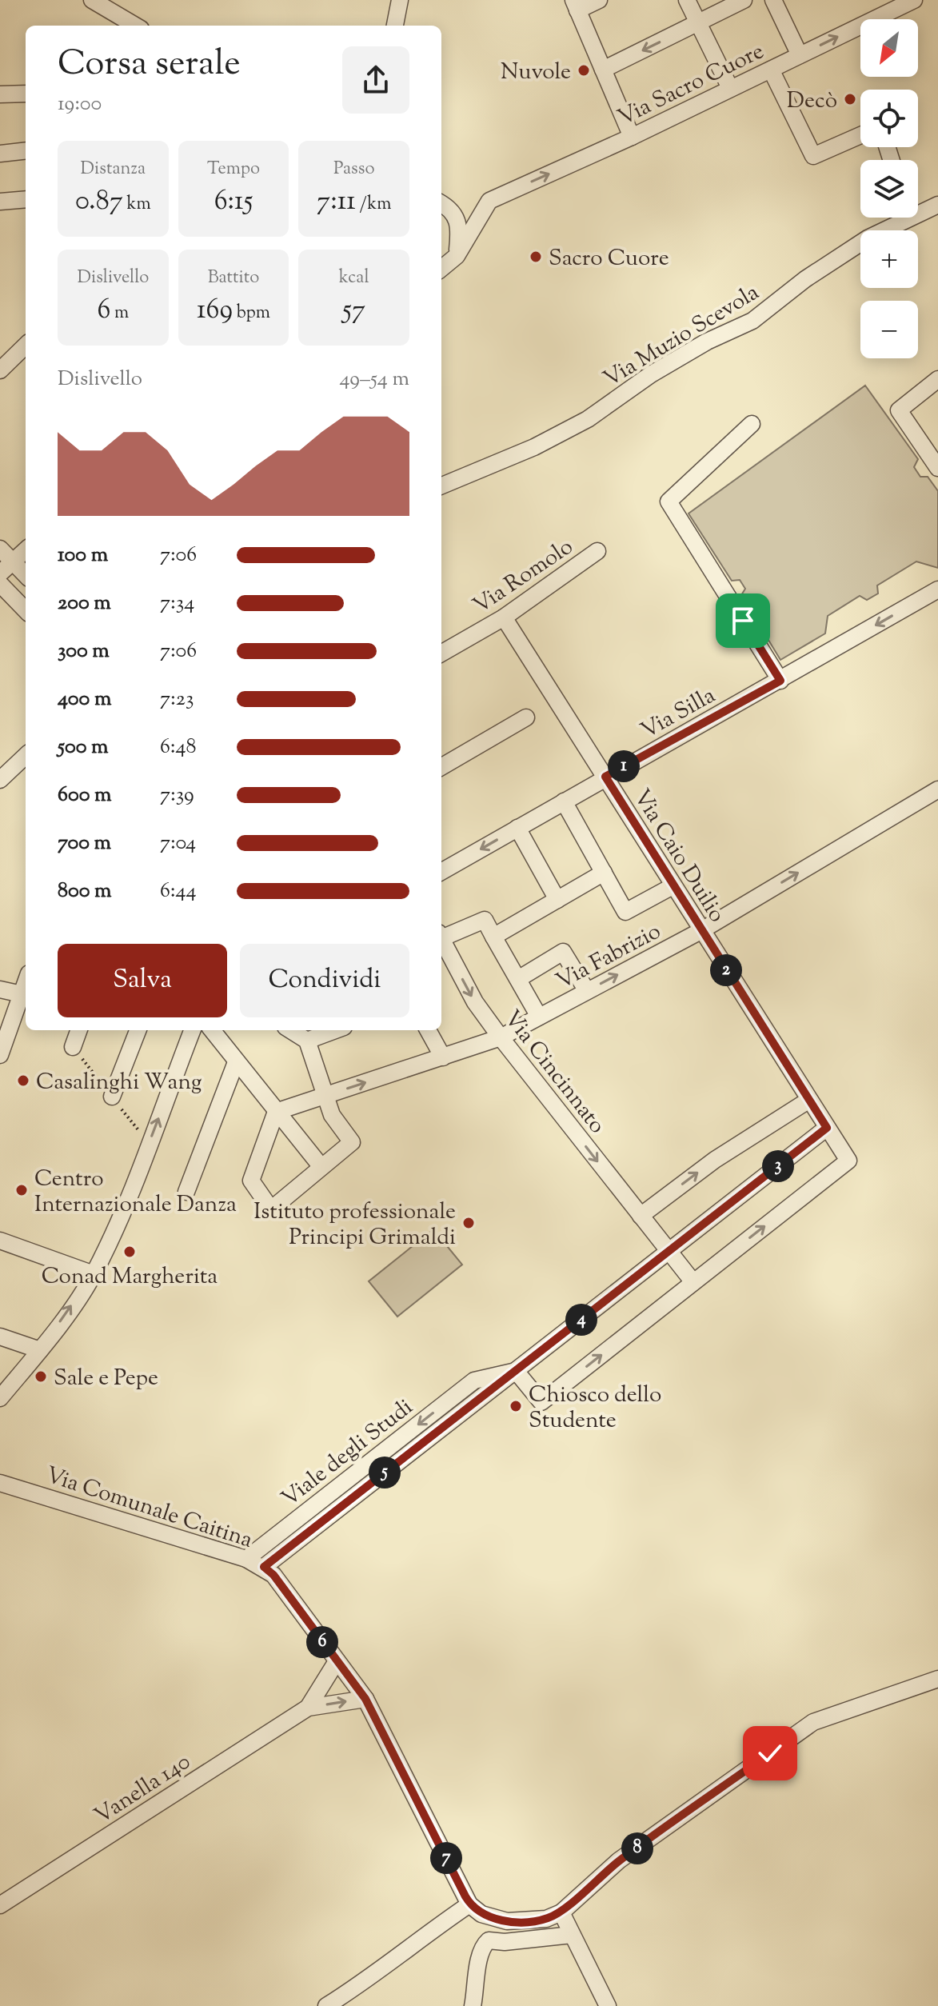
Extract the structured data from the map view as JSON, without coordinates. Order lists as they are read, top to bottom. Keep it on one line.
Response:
{"streets":{"street":["Via Sacro Cuore","Via Muzio Scevola","Via Romolo","Via Silla","Via Caio Duilio","Via Fabrizio","Via Cincinnato","Viale degli Studi","Via Comunale Caitina","Vanella 140"]},"crossings":[["Via Romolo","Via Caio Duilio"],["Via Silla","Via Caio Duilio"],["Via Caio Duilio","Via Fabrizio"],["Via Caio Duilio","Via Cincinnato"],["Via Caio Duilio","Viale degli Studi"],["Via Fabrizio","Via Cincinnato"],["Via Cincinnato","Viale degli Studi"],["Viale degli Studi","Via Comunale Caitina"]],"one_way":["Via Sacro Cuore","Via Fabrizio"],"places":["Nuvole","Decò","Sacro Cuore","Casalinghi Wang","Centro Internazionale Danza","Istituto professionale Principi Grimaldi","Conad Margherita","Sale e Pepe","Chiosco dello Studente"],"north":"bottom left","page":{"map_buttons":["+","−"],"heading":["Corsa serale","19:00"],"stats":[["Distanza","0.87 km"],["Tempo","6:15"],["Passo","7:11 /km"],["Dislivello","6 m"],["Battito","169 bpm"],["kcal","57"]],"chart":["Dislivello","49–54 m"],"list":[{"name":"100 m","note":"7:06"},{"name":"200 m","note":"7:34"},{"name":"300 m","note":"7:06"},{"name":"400 m","note":"7:23"},{"name":"500 m","note":"6:48"},{"name":"600 m","note":"7:39"},{"name":"700 m","note":"7:04"},{"name":"800 m","note":"6:44"}],"pins":["1","2","3","4","5","6","8","7"],"buttons":["Salva","Condividi"]}}
